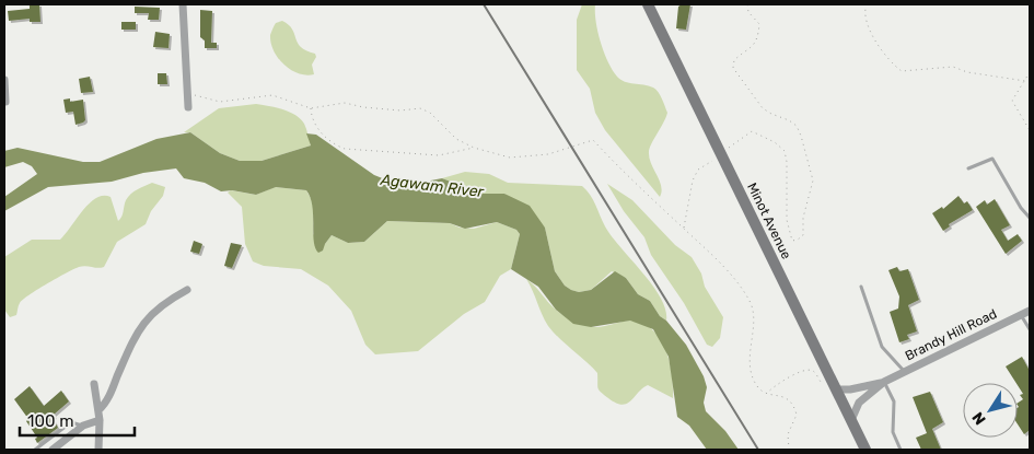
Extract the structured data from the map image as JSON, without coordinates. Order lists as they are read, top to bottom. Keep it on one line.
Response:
{"streets":{"main road":["Minot Avenue"],"street":["Brandy Hill Road"]},"crossings":[["Minot Avenue","Brandy Hill Road"]],"water":["Agawam River"],"scale_bar":"100 m","north":"bottom left"}
